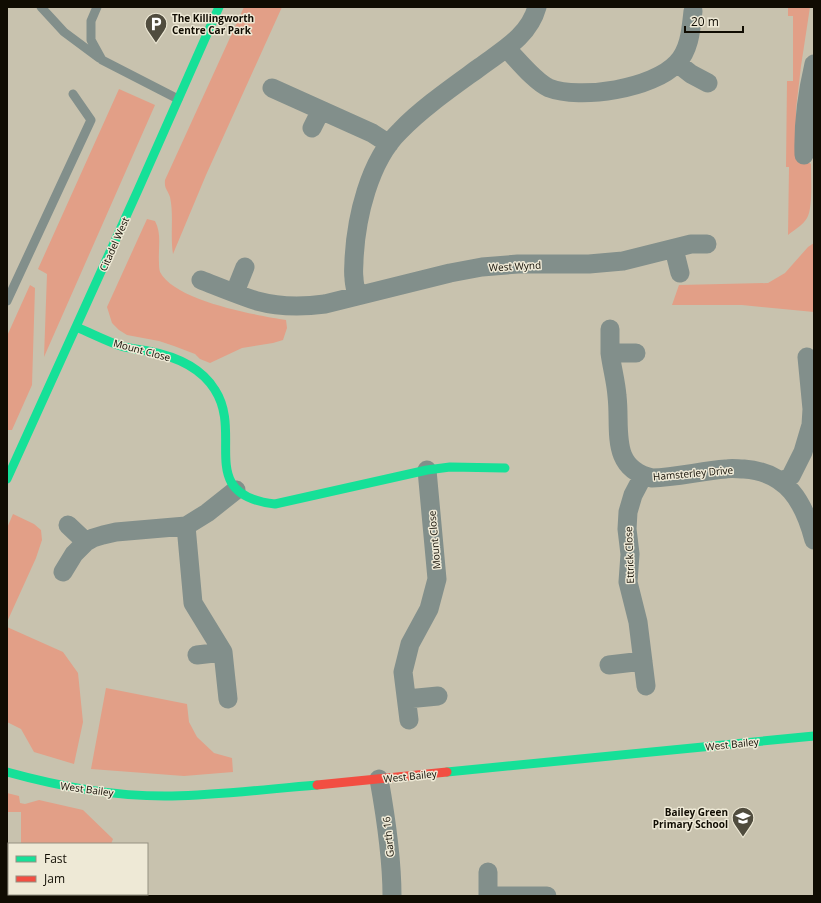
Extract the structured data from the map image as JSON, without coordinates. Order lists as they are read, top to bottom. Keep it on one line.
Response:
{"streets":{"street":["Citadel West","West Wynd","Mount Close","Hamsterley Drive","Ettrick Close","West Bailey","Garth 16"]},"crossings":[["Citadel West","Mount Close"],["Hamsterley Drive","Ettrick Close"],["West Bailey","Garth 16"]],"places":{"parking":["The Killingworth Centre Car Park"],"school or university":["Bailey Green Primary School"]},"legend":["Fast","Jam"],"scale_bar":"20 m"}
